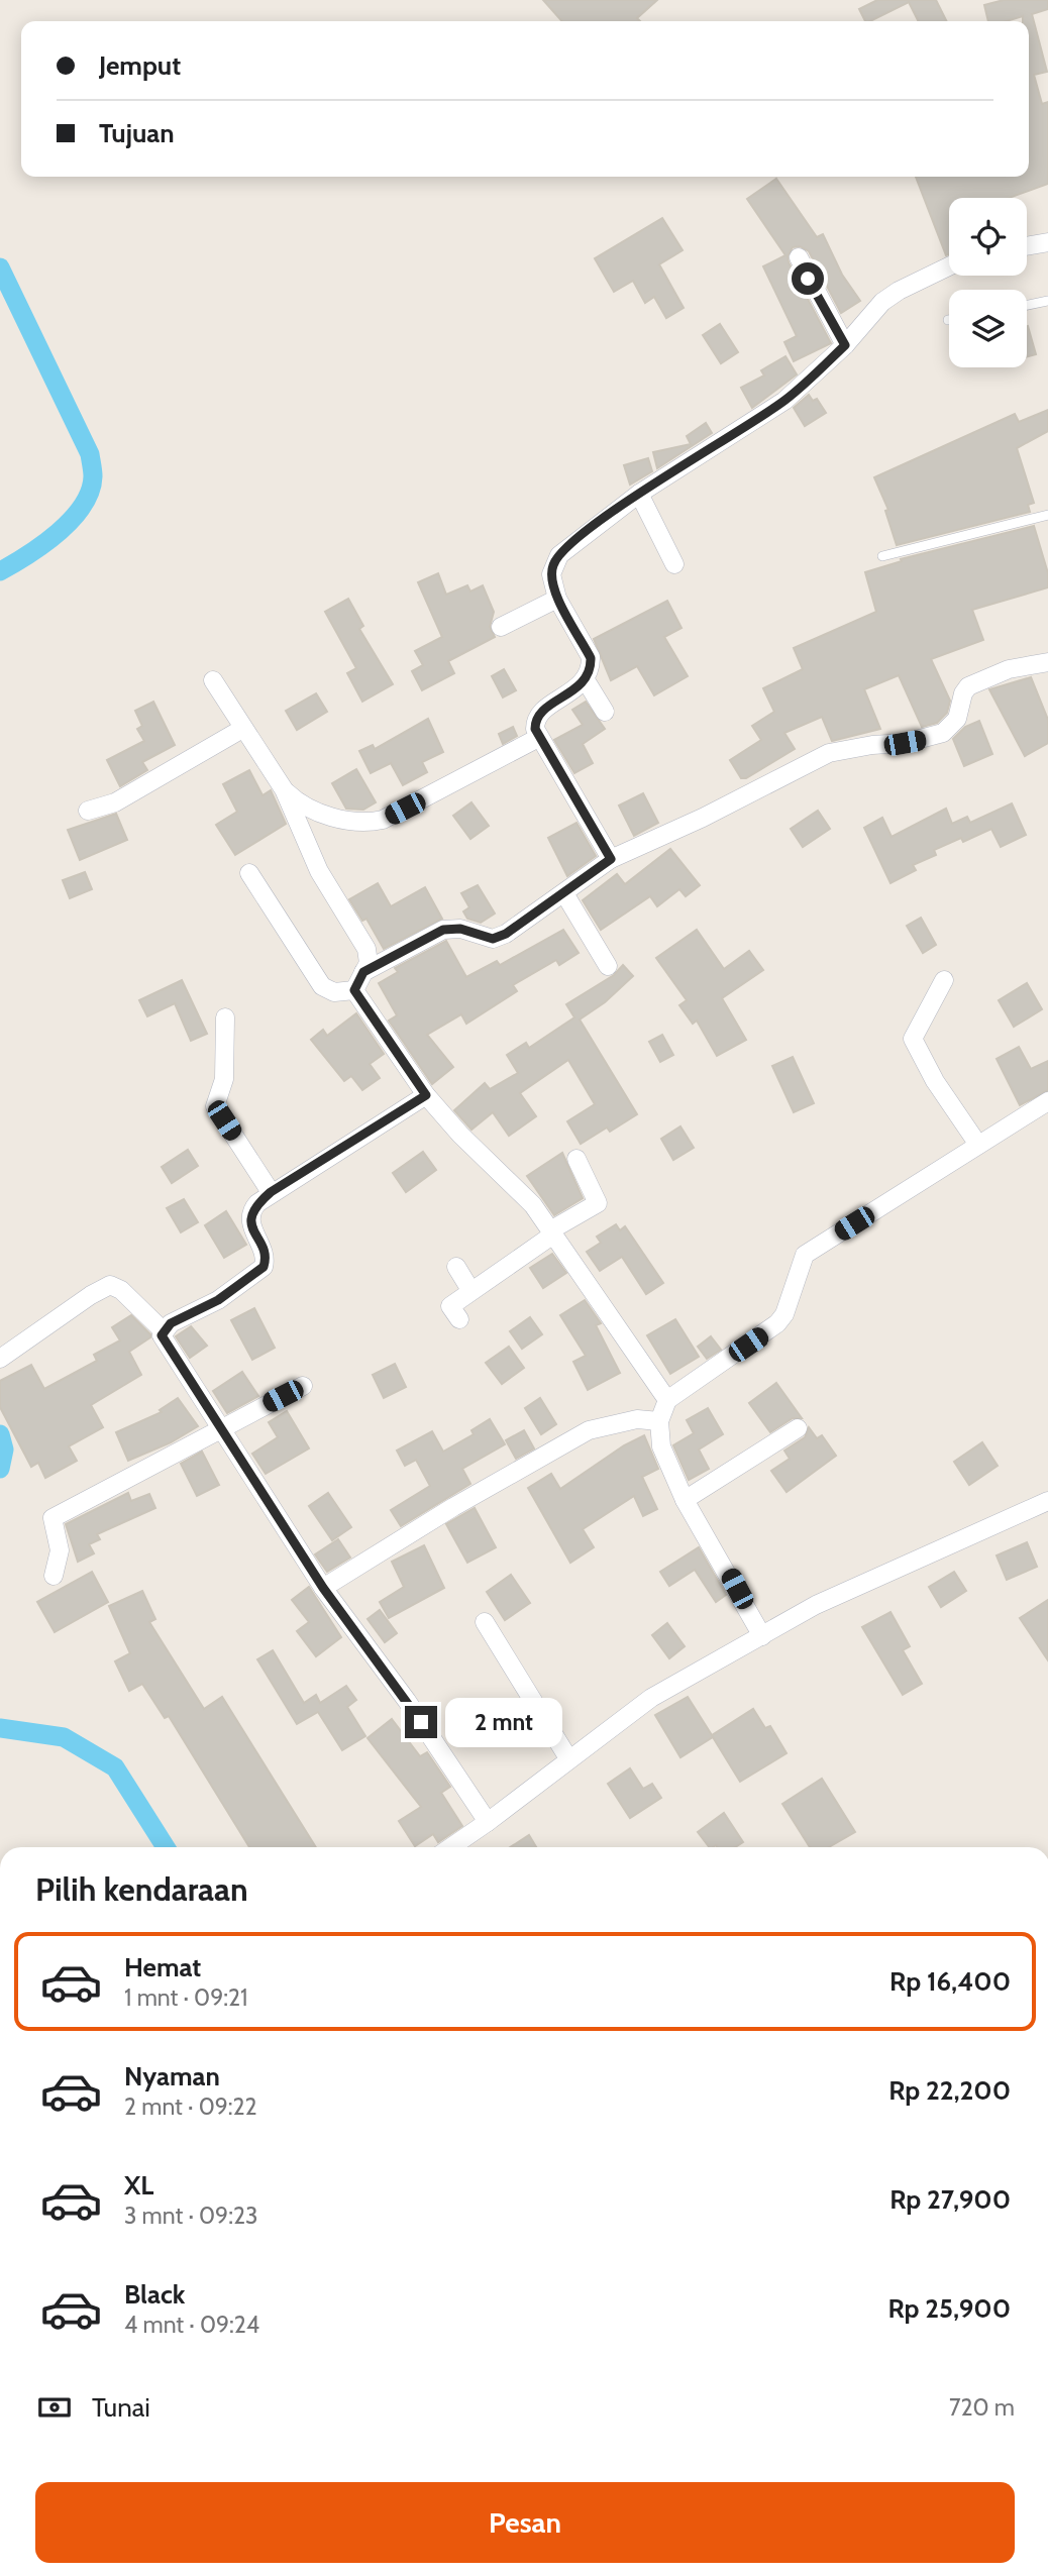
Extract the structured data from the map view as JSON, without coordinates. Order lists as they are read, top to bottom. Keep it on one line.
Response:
{"page":{"banner":["Jemput","Tujuan"],"bubble":"2 mnt","heading":"Pilih kendaraan","list":[{"name":"Hemat","note":"1 mnt · 09:21","value":"Rp 16,400"},{"name":"Nyaman","note":"2 mnt · 09:22","value":"Rp 22,200"},{"name":"XL","note":"3 mnt · 09:23","value":"Rp 27,900"},{"name":"Black","note":"4 mnt · 09:24","value":"Rp 25,900"}],"pay":["Tunai","720 m"],"buttons":"Pesan"}}
